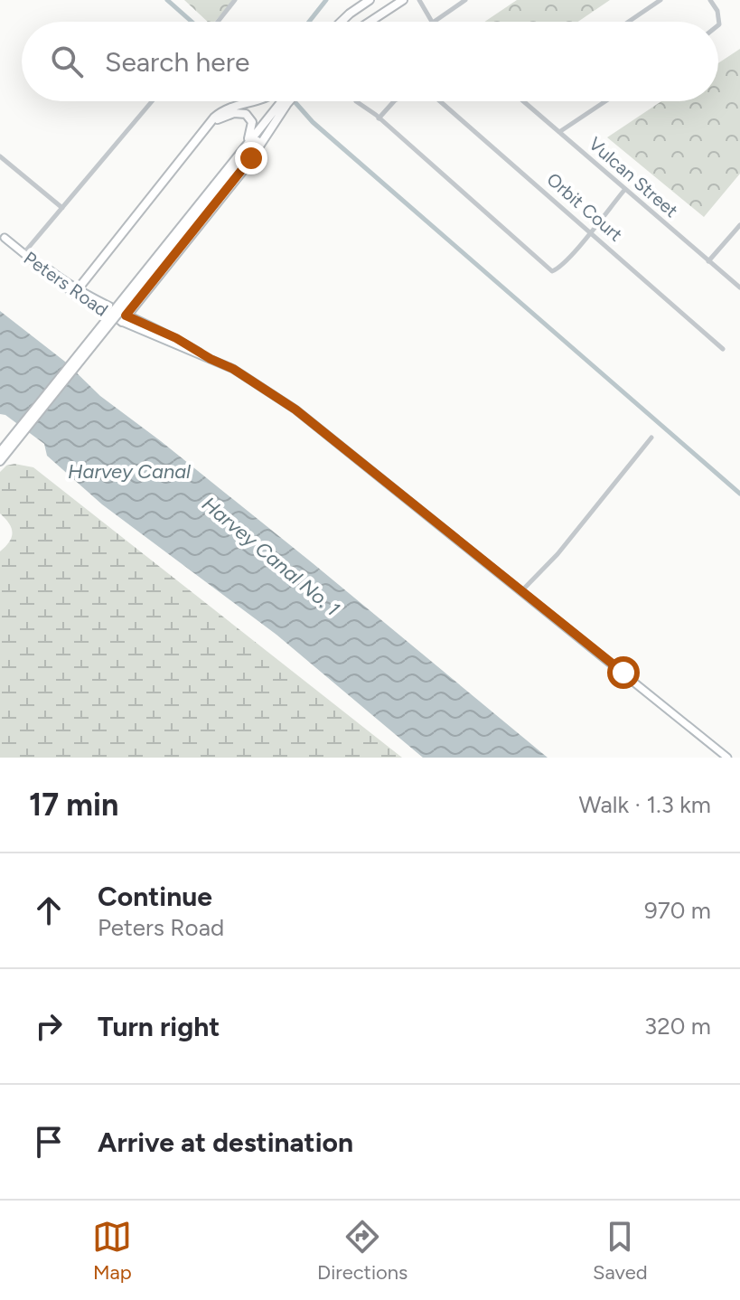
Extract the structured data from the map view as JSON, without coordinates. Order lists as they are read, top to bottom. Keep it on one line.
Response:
{"streets":{"main road":["Peters Road"],"street":["Vulcan Street","Orbit Court"]},"water":["Harvey Canal","Harvey Canal No. 1"],"page":{"search":"Search here","heading":["17 min","Walk · 1.3 km"],"list":[["Continue","Peters Road","970 m"],["Turn right","320 m"],"Arrive at destination"],"nav":["Map","Directions","Saved"]}}
